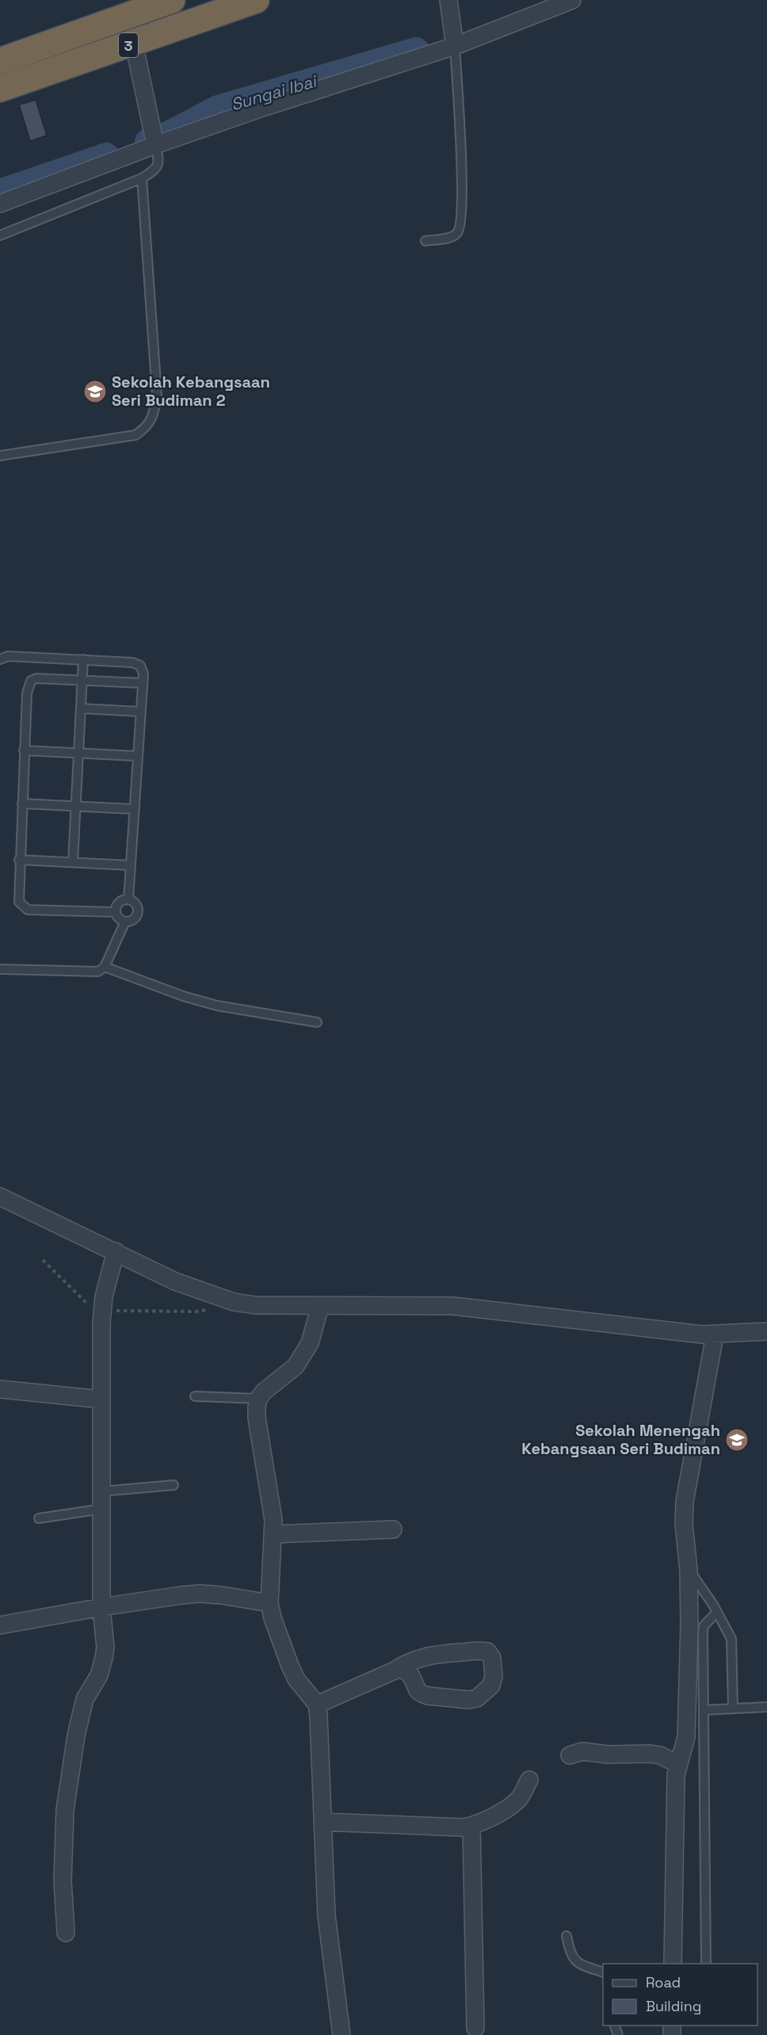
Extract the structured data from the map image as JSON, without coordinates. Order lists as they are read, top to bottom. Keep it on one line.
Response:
{"streets":{"highway":["3"]},"water":["Sungai Ibai"],"places":{"school or university":["Sekolah Kebangsaan Seri Budiman 2","Sekolah Menengah Kebangsaan Seri Budiman"]},"legend":["Road","Building"]}
